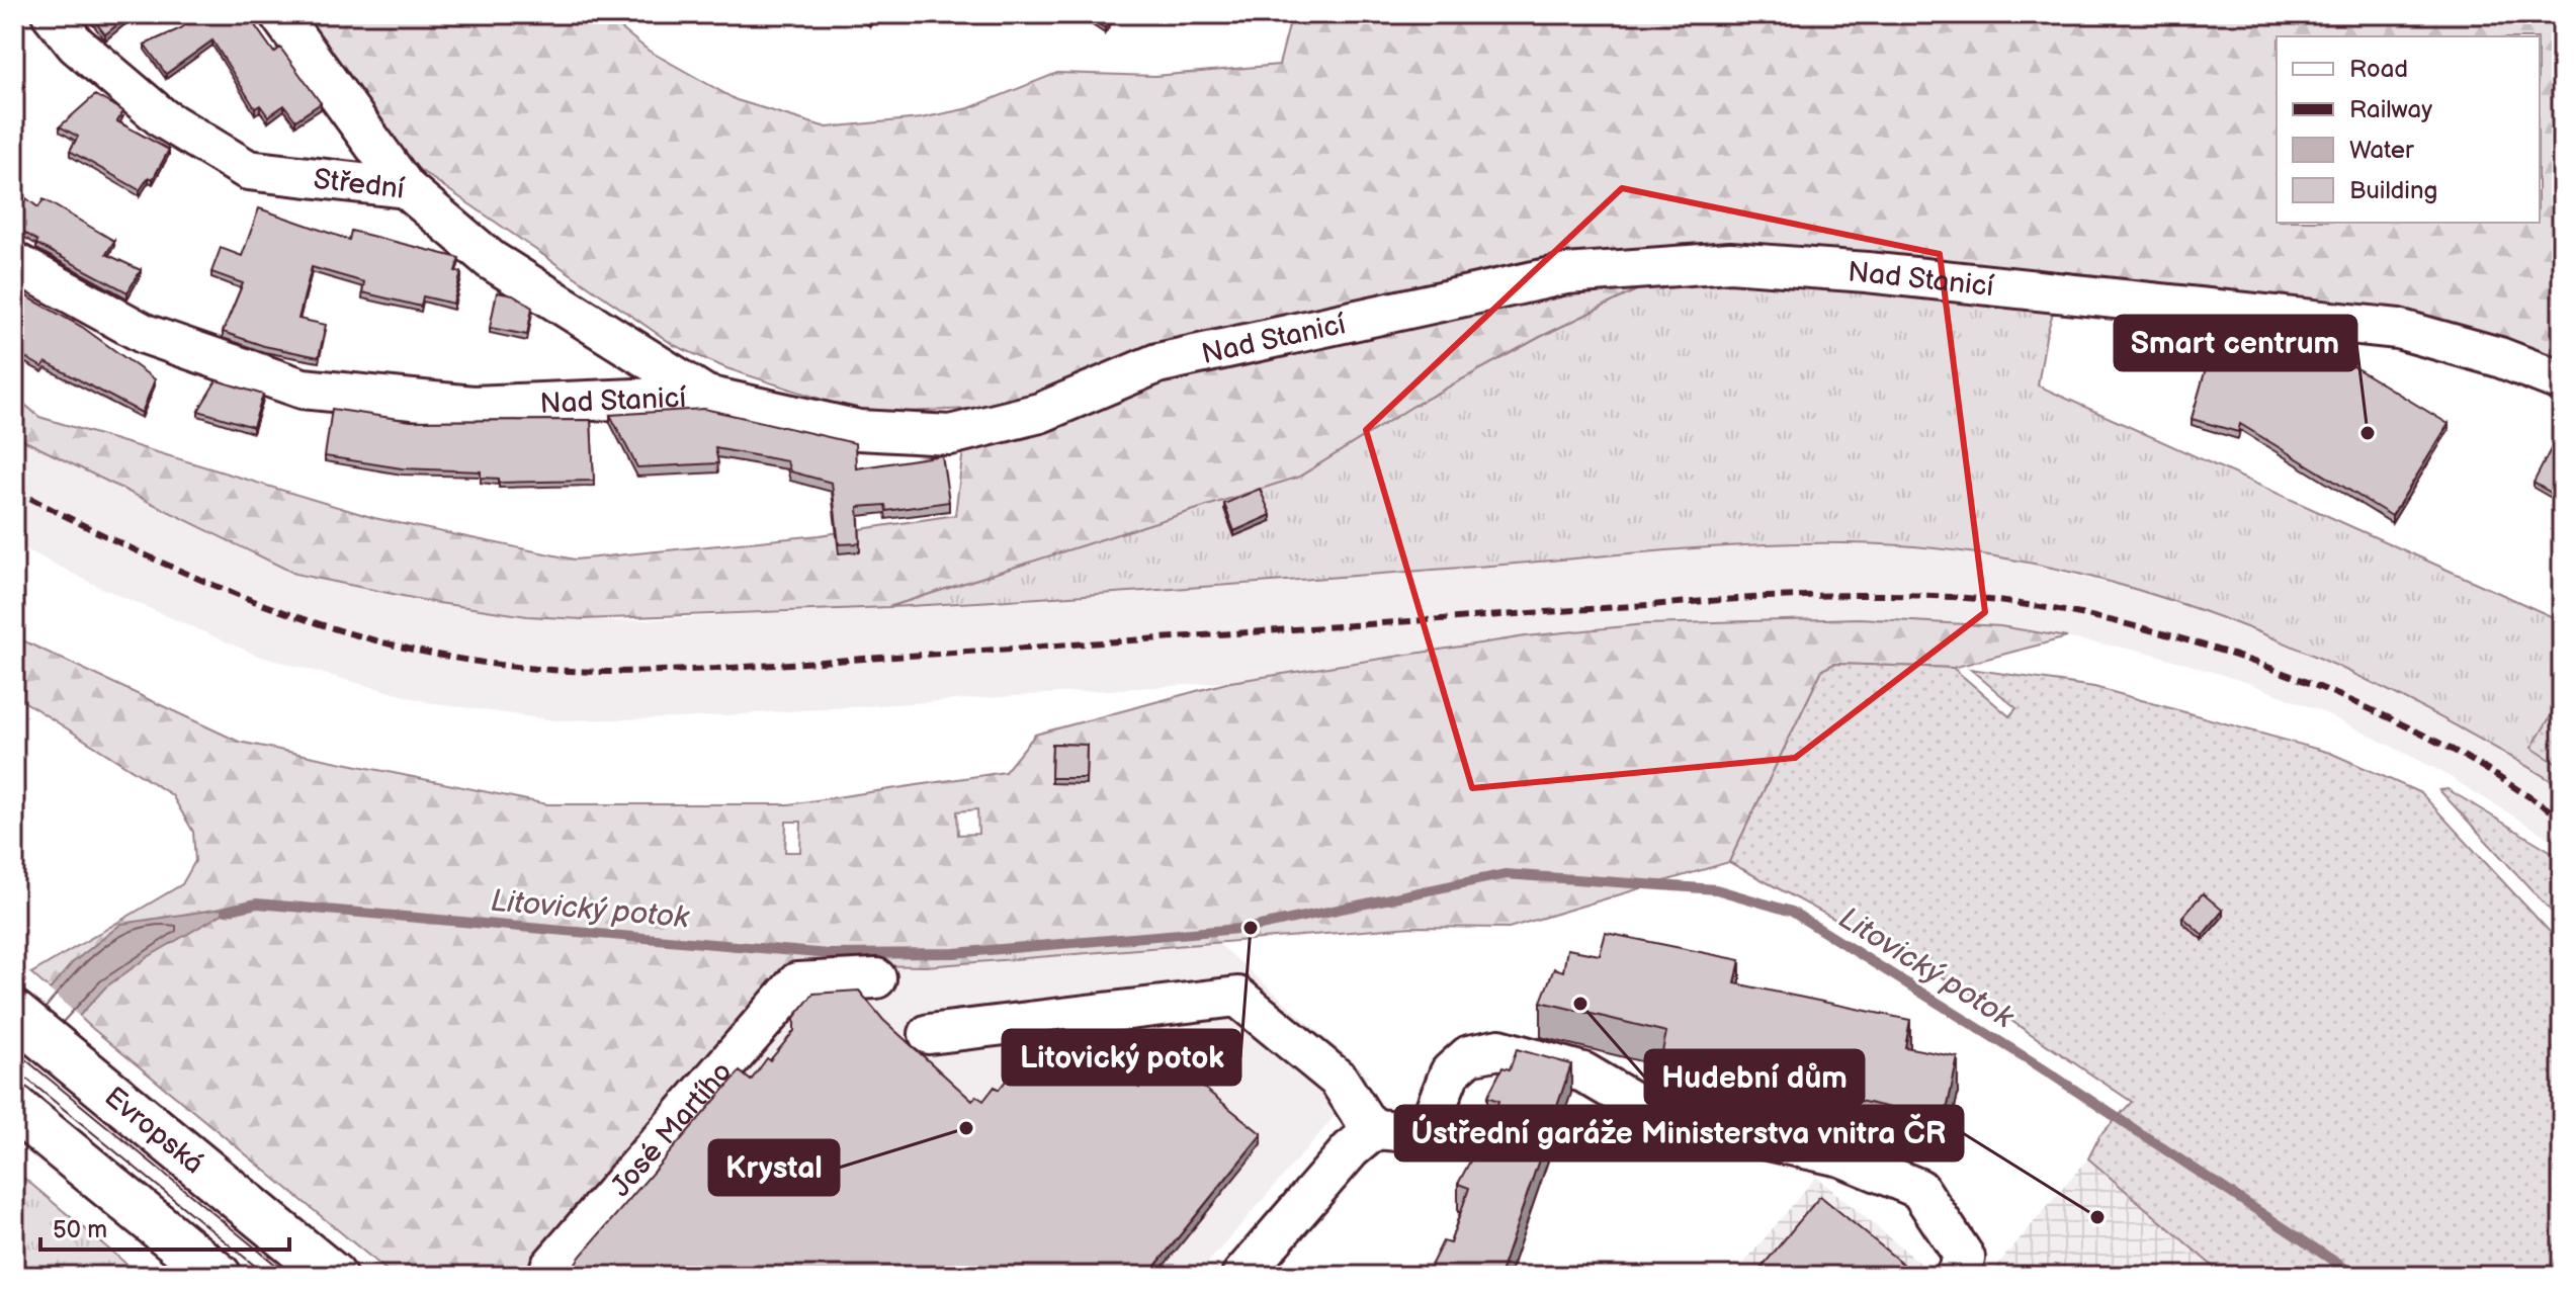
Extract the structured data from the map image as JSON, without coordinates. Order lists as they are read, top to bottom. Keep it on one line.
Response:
{"streets":{"main road":["Evropská"],"street":["Střední","Nad Stanicí","José Martího"]},"crossings":[["Střední","Nad Stanicí"]],"water":["Litovický potok"],"places":["Smart centrum","Litovický potok","Hudební dům","Krystal","Ústřední garáže Ministerstva vnitra ČR"],"legend":["Road","Railway","Water","Building"],"scale_bar":"50 m"}
